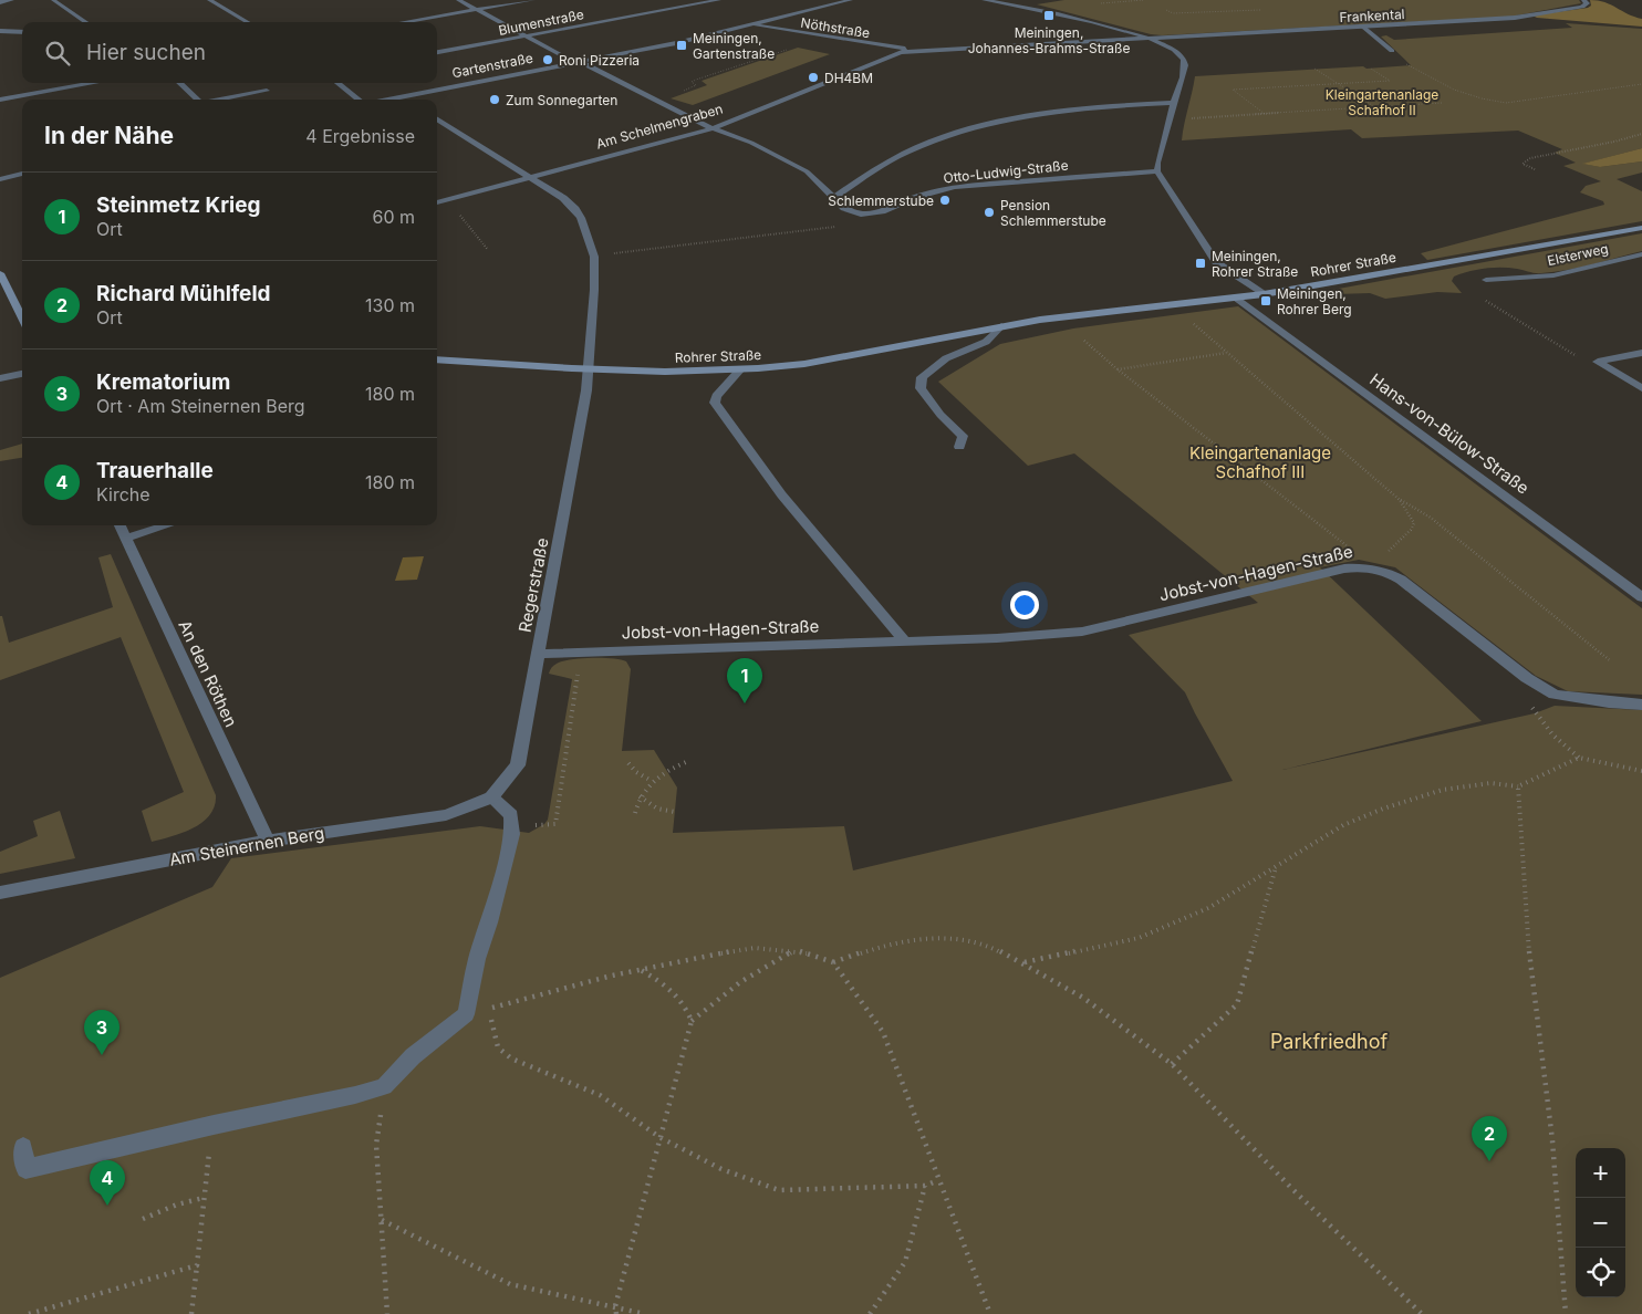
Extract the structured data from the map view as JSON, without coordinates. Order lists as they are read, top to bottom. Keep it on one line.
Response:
{"streets":{"main road":["Rohrer Straße"],"street":["Frankental","Blumenstraße","Nöthstraße","Gartenstraße","Am Schelmengraben","Otto-Ludwig-Straße","Elsterweg","Hans-von-Bülow-Straße","Jobst-von-Hagen-Straße","Regerstraße","An den Röthen","Am Steinernen Berg"]},"crossings":[["Frankental","Am Schelmengraben"],["Nöthstraße","Gartenstraße"],["Nöthstraße","Am Schelmengraben"],["Am Schelmengraben","Regerstraße"],["Rohrer Straße","Hans-von-Bülow-Straße"],["Rohrer Straße","Regerstraße"],["Jobst-von-Hagen-Straße","Regerstraße"],["Regerstraße","Am Steinernen Berg"],["An den Röthen","Am Steinernen Berg"]],"parks":["Kleingartenanlage Schafhof II","Kleingartenanlage Schafhof III","Parkfriedhof"],"places":{"transit":["Meiningen, Johannes-Brahms-Straße","Meiningen, Gartenstraße","Meiningen, Rohrer Straße","Meiningen, Rohrer Berg"],"other":["Roni Pizzeria","DH4BM","Zum Sonnegarten","Schlemmerstube","Pension Schlemmerstube"]},"page":{"search":"Hier suchen","heading":["In der Nähe","4 Ergebnisse"],"list":[{"mark":"1","name":"Steinmetz Krieg","note":"Ort","value":"60 m"},{"mark":"2","name":"Richard Mühlfeld","note":"Ort","value":"130 m"},{"mark":"3","name":"Krematorium","note":"Ort · Am Steinernen Berg","value":"180 m"},{"mark":"4","name":"Trauerhalle","note":"Kirche","value":"180 m"}],"pins":["1","3","2","4"],"map_buttons":["+","−"]}}
